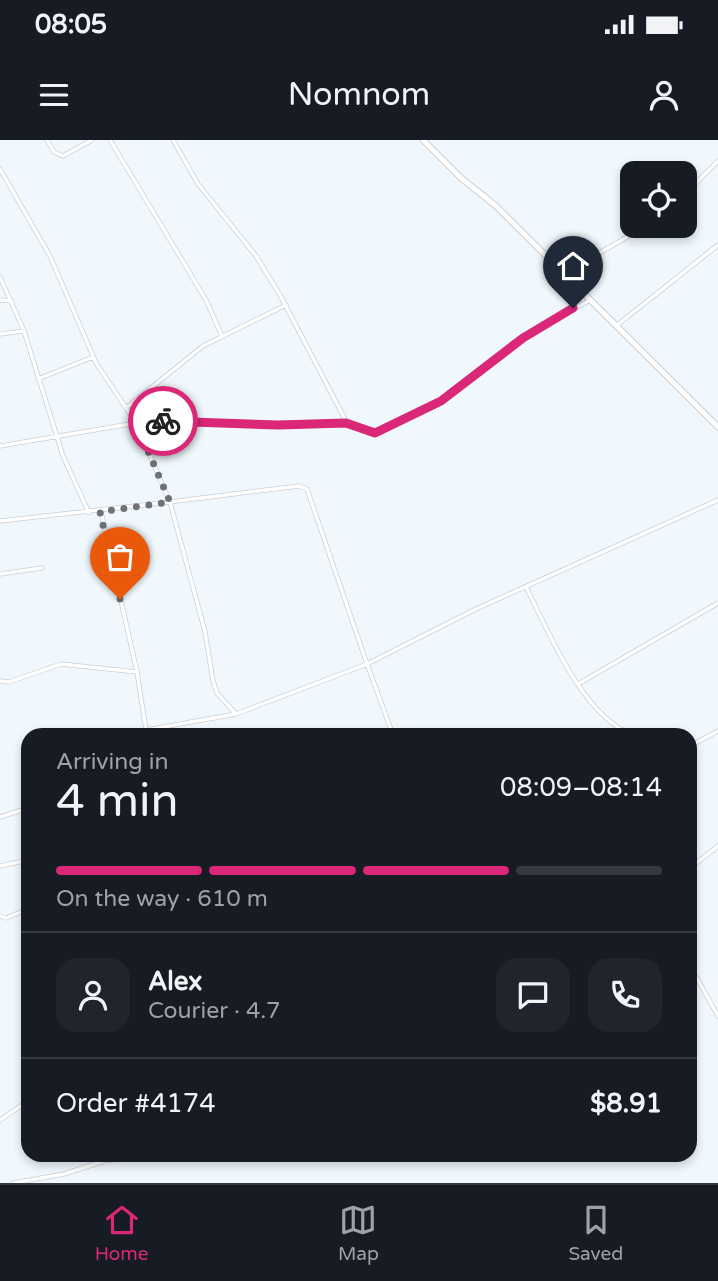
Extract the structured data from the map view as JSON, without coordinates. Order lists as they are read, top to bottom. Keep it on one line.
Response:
{"page":{"status":"08:05","header":"Nomnom","heading":["4 min","Arriving in","08:09–08:14"],"panel":["Alex","Courier · 4.7","Order #4174","$8.91"],"bar":"On the way · 610 m","tabs":["Home","Map","Saved"]}}
